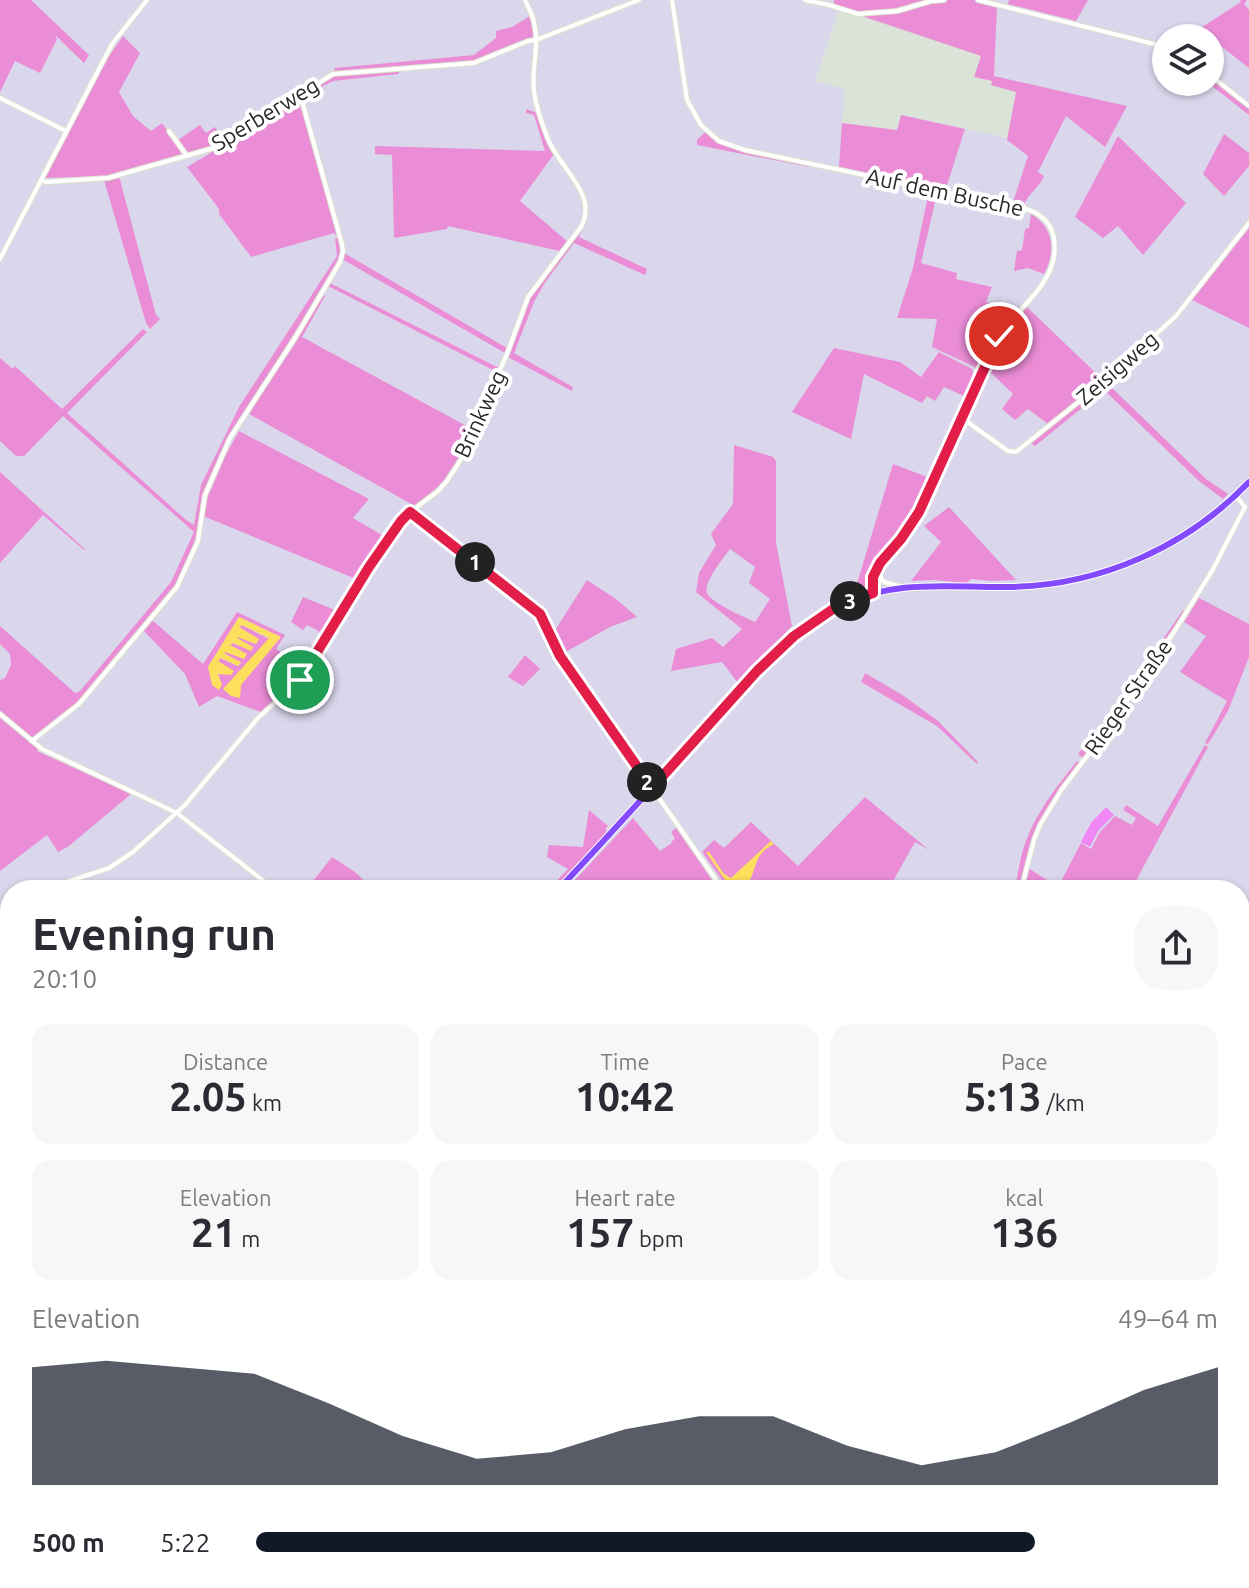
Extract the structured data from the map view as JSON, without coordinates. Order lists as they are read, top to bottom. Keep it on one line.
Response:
{"streets":{"street":["Sperberweg","Auf dem Busche","Zeisigweg","Brinkweg","Rieger Straße"]},"crossings":[["Sperberweg","Brinkweg"],["Auf dem Busche","Zeisigweg"]],"page":{"pins":["1","3","2"],"heading":["Evening run","20:10"],"stats":[["Distance","2.05 km"],["Time","10:42"],["Pace","5:13 /km"],["Elevation","21 m"],["Heart rate","157 bpm"],["kcal","136"]],"chart":["Elevation","49–64 m"],"list":[{"name":"500 m","note":"5:22"}]}}
